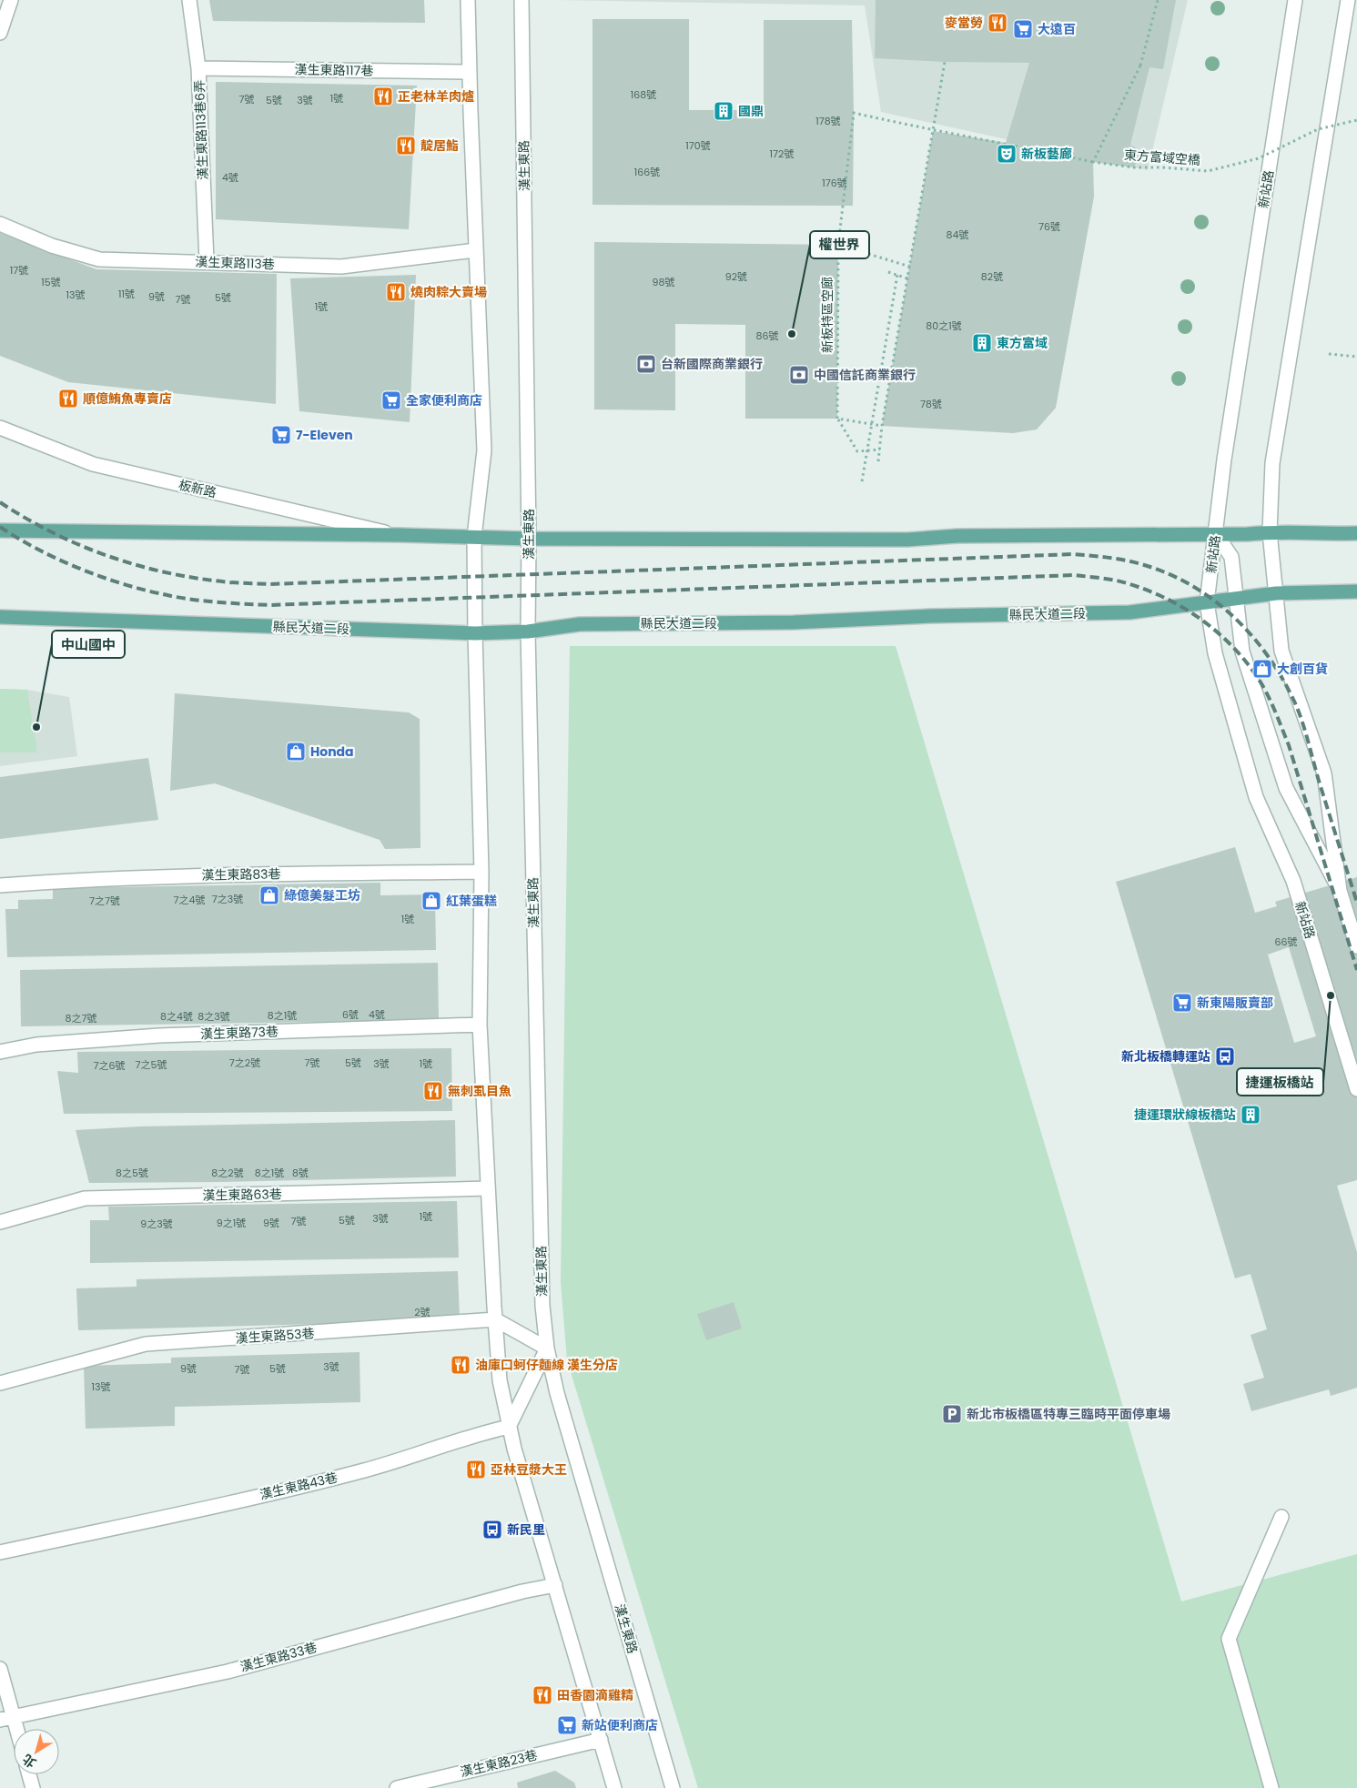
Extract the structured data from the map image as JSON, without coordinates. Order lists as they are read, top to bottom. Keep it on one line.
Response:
{"streets":{"main road":["縣民大道二段"],"street":["漢生東路117巷","漢生東路113巷6弄","漢生東路","新站路","漢生東路113巷","板新路","漢生東路83巷","漢生東路73巷","漢生東路63巷","漢生東路53巷","漢生東路43巷","漢生東路33巷","漢生東路23巷"],"path":["東方富域空橋","新板特區空廊"]},"crossings":[["漢生東路117巷","漢生東路113巷6弄"],["漢生東路113巷6弄","漢生東路113巷"],["東方富域空橋","新板特區空廊"],["漢生東路","縣民大道二段"],["新站路","縣民大道二段"]],"places":{"restaurant":["麥當勞","正老林羊肉爐","靛居鮨","燒肉粽大賣場","順億鮪魚專賣店","無刺虱目魚","油庫口蚵仔麵線 漢生分店","亞林豆漿大王","田香園滴雞精"],"supermarket":["大遠百","全家便利商店","7-Eleven","新東陽販賣部","新站便利商店"],"building":["國鼎","東方富域","捷運環狀線板橋站"],"theatre":["新板藝廊"],"other":["權世界","中山國中","捷運板橋站"],"bank":["台新國際商業銀行","中國信託商業銀行"],"shop":["大創百貨","Honda","綠億美髮工坊","紅葉蛋糕"],"bus stop":["新北板橋轉運站","新民里"],"parking":["新北市板橋區特專三臨時平面停車場"]},"house_numbers":["168號","1號","7號","5號","3號","178號","170號","172號","166號","4號","176號","76號","84號","17號","92號","82號","15號","98號","11號","13號","9號","5號","7號","1號","80之1號","86號","78號","7之3號","7之4號","7之7號","1號","66號","6號","4號","8之1號","8之4號","8之3號","8之7號","7之2號","7號","5號","3號","1號","7之5號","7之6號","8之5號","8之2號","8之1號","8號","1號","3號","5號","7號","9之1號","9號","9之3號","2號","3號","9號","5號","7號","13號"],"north":"bottom left"}
